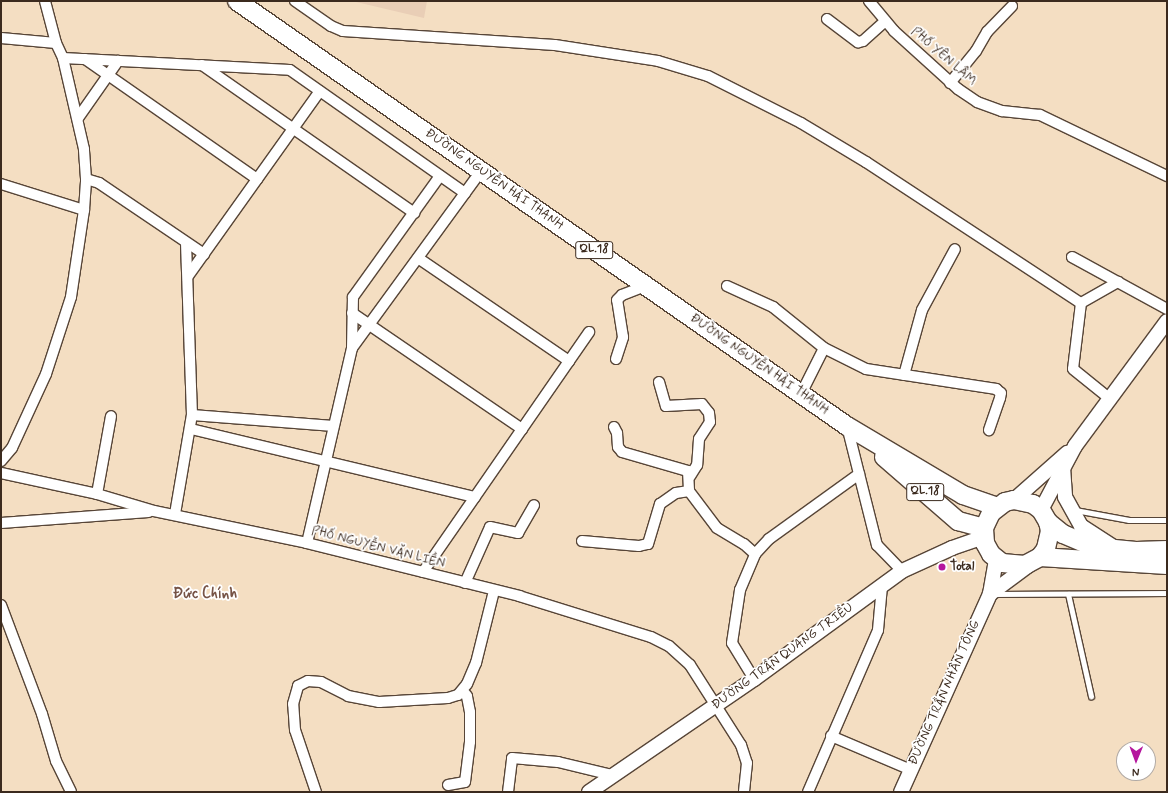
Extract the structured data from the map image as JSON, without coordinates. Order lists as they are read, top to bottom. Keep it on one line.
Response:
{"streets":{"highway":["ĐƯỜNG NGUYỄN HẢI THANH","QL.18"],"street":["PHỐ YÊN LÂM","PHỐ NGUYỄN VĂN LIỀN","ĐƯỜNG TRẦN QUANG TRIỀU","ĐƯỜNG TRẦN NHÂN TÔNG"]},"crossings":[["ĐƯỜNG NGUYỄN HẢI THANH","ĐƯỜNG TRẦN QUANG TRIỀU"],["ĐƯỜNG NGUYỄN HẢI THANH","ĐƯỜNG TRẦN NHÂN TÔNG"],["PHỐ NGUYỄN VĂN LIỀN","ĐƯỜNG TRẦN QUANG TRIỀU"],["ĐƯỜNG TRẦN QUANG TRIỀU","ĐƯỜNG TRẦN NHÂN TÔNG"]],"districts":["Đức Chính"],"places":["Total"],"north":"bottom"}
